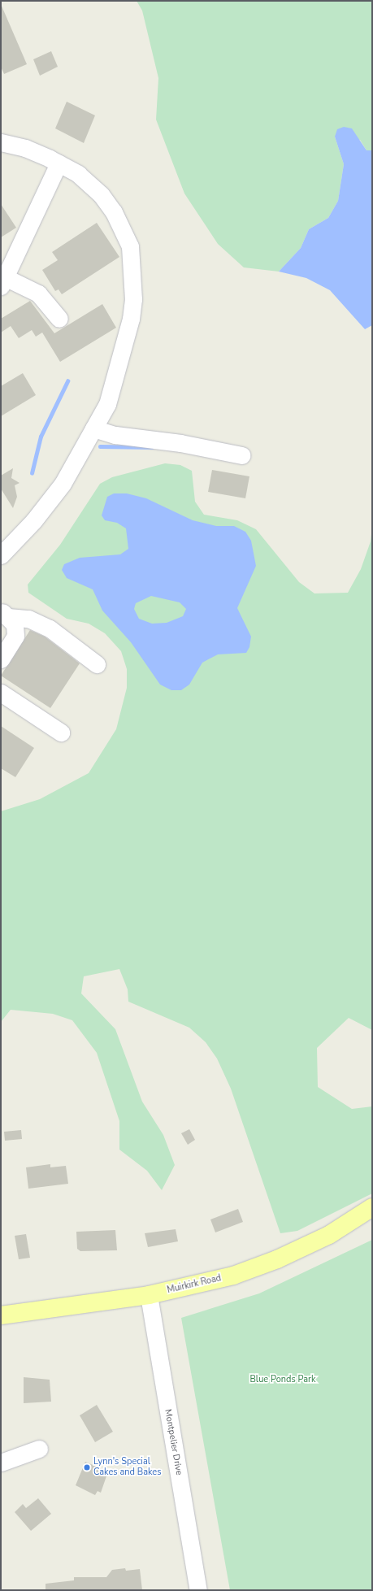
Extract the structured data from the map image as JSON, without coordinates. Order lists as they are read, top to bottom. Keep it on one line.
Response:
{"streets":{"main road":["Muirkirk Road"],"street":["Montpelier Drive"]},"crossings":[["Muirkirk Road","Montpelier Drive"]],"parks":["Blue Ponds Park"],"places":["Lynn's Special Cakes and Bakes"]}
